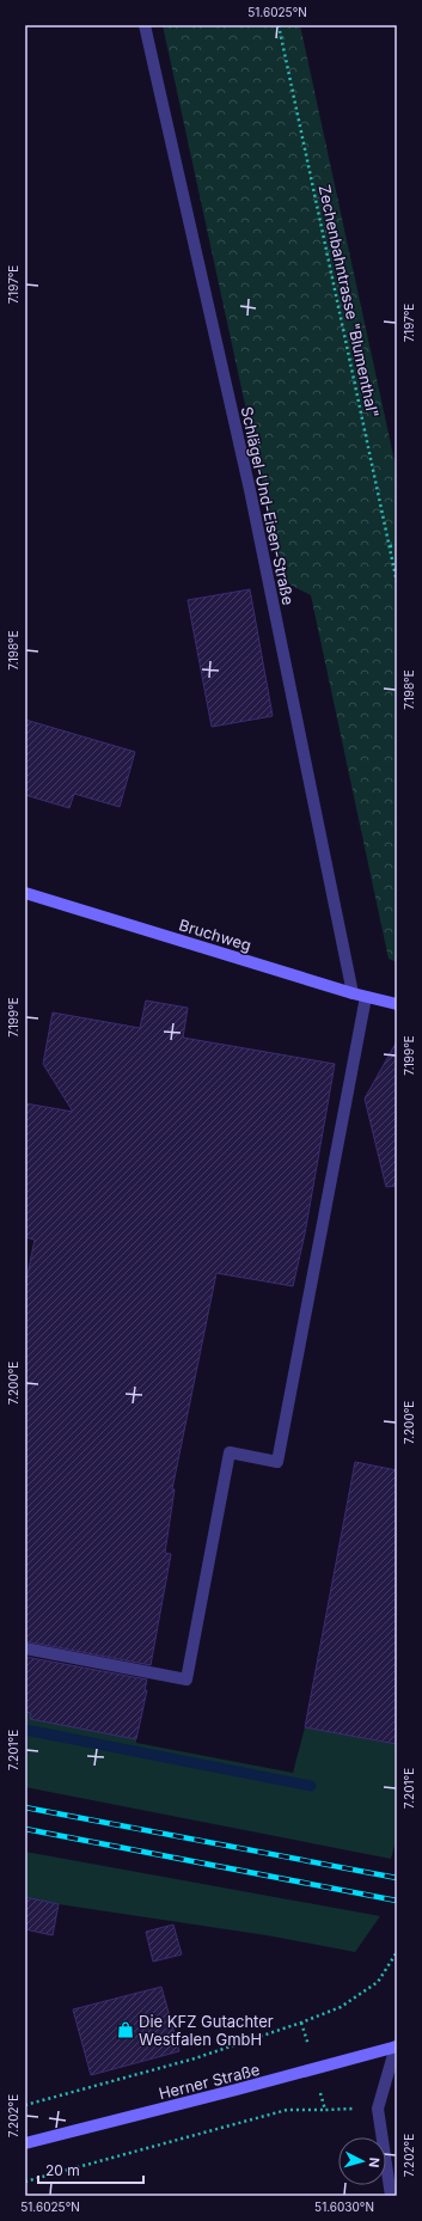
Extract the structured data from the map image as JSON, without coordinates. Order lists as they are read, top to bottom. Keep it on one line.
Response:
{"streets":{"street":["Schlägel-Und-Eisen-Straße","Bruchweg","Herner Straße"],"path":["Zechenbahntrasse \"Blumenthal\""]},"crossings":[["Schlägel-Und-Eisen-Straße","Bruchweg"]],"places":{"shop":["Die KFZ Gutachter Westfalen GmbH"]},"scale_bar":"20 m","north":"right","coordinates":["51.6025°N","7.197°E","7.198°E","7.199°E","7.200°E","7.201°E","7.202°E","51.6030°N"]}
